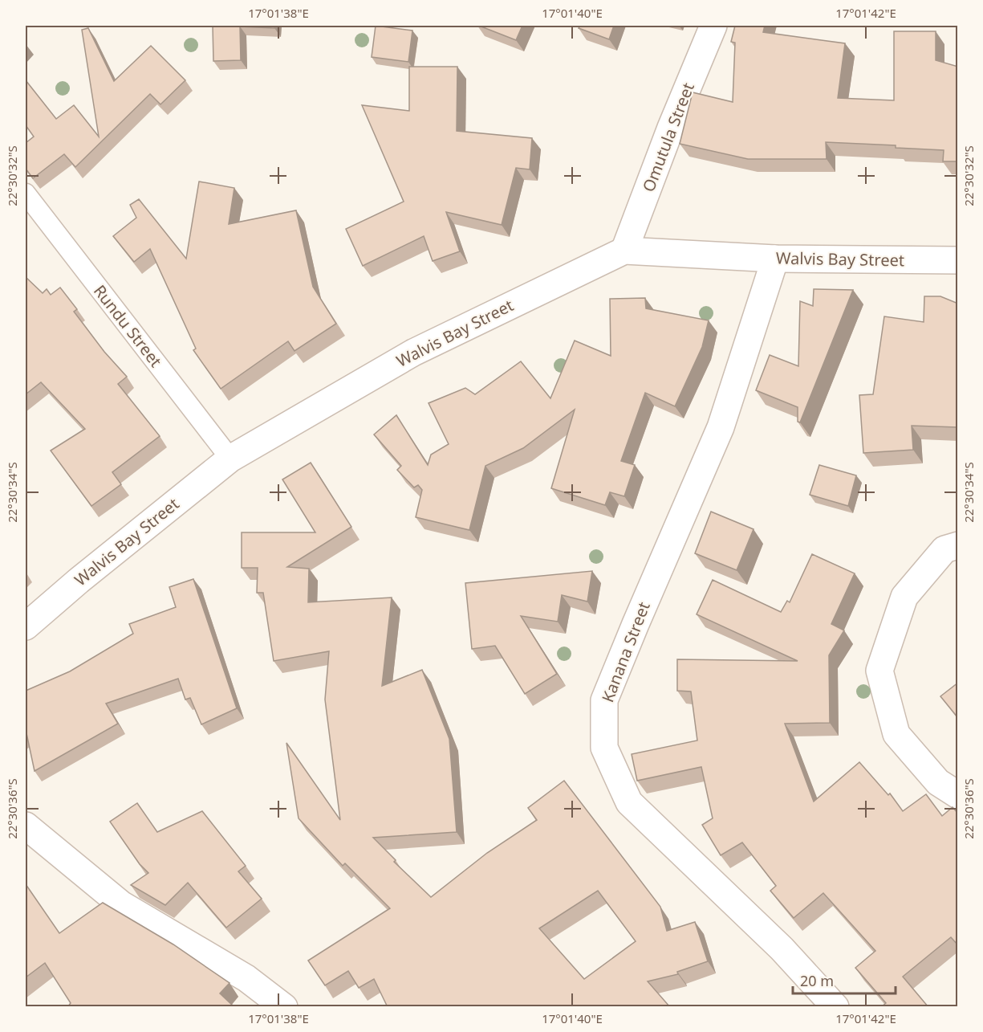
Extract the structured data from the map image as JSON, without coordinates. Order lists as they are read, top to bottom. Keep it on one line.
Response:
{"streets":{"street":["Omutula Street","Walvis Bay Street","Kanana Street"],"lane":["Rundu Street"]},"crossings":[["Omutula Street","Walvis Bay Street"],["Walvis Bay Street","Rundu Street"],["Walvis Bay Street","Kanana Street"]],"scale_bar":"20 m","coordinates":["17°01'38\"E","17°01'40\"E","17°01'42\"E","22°30'32\"S","22°30'34\"S","22°30'36\"S"]}
